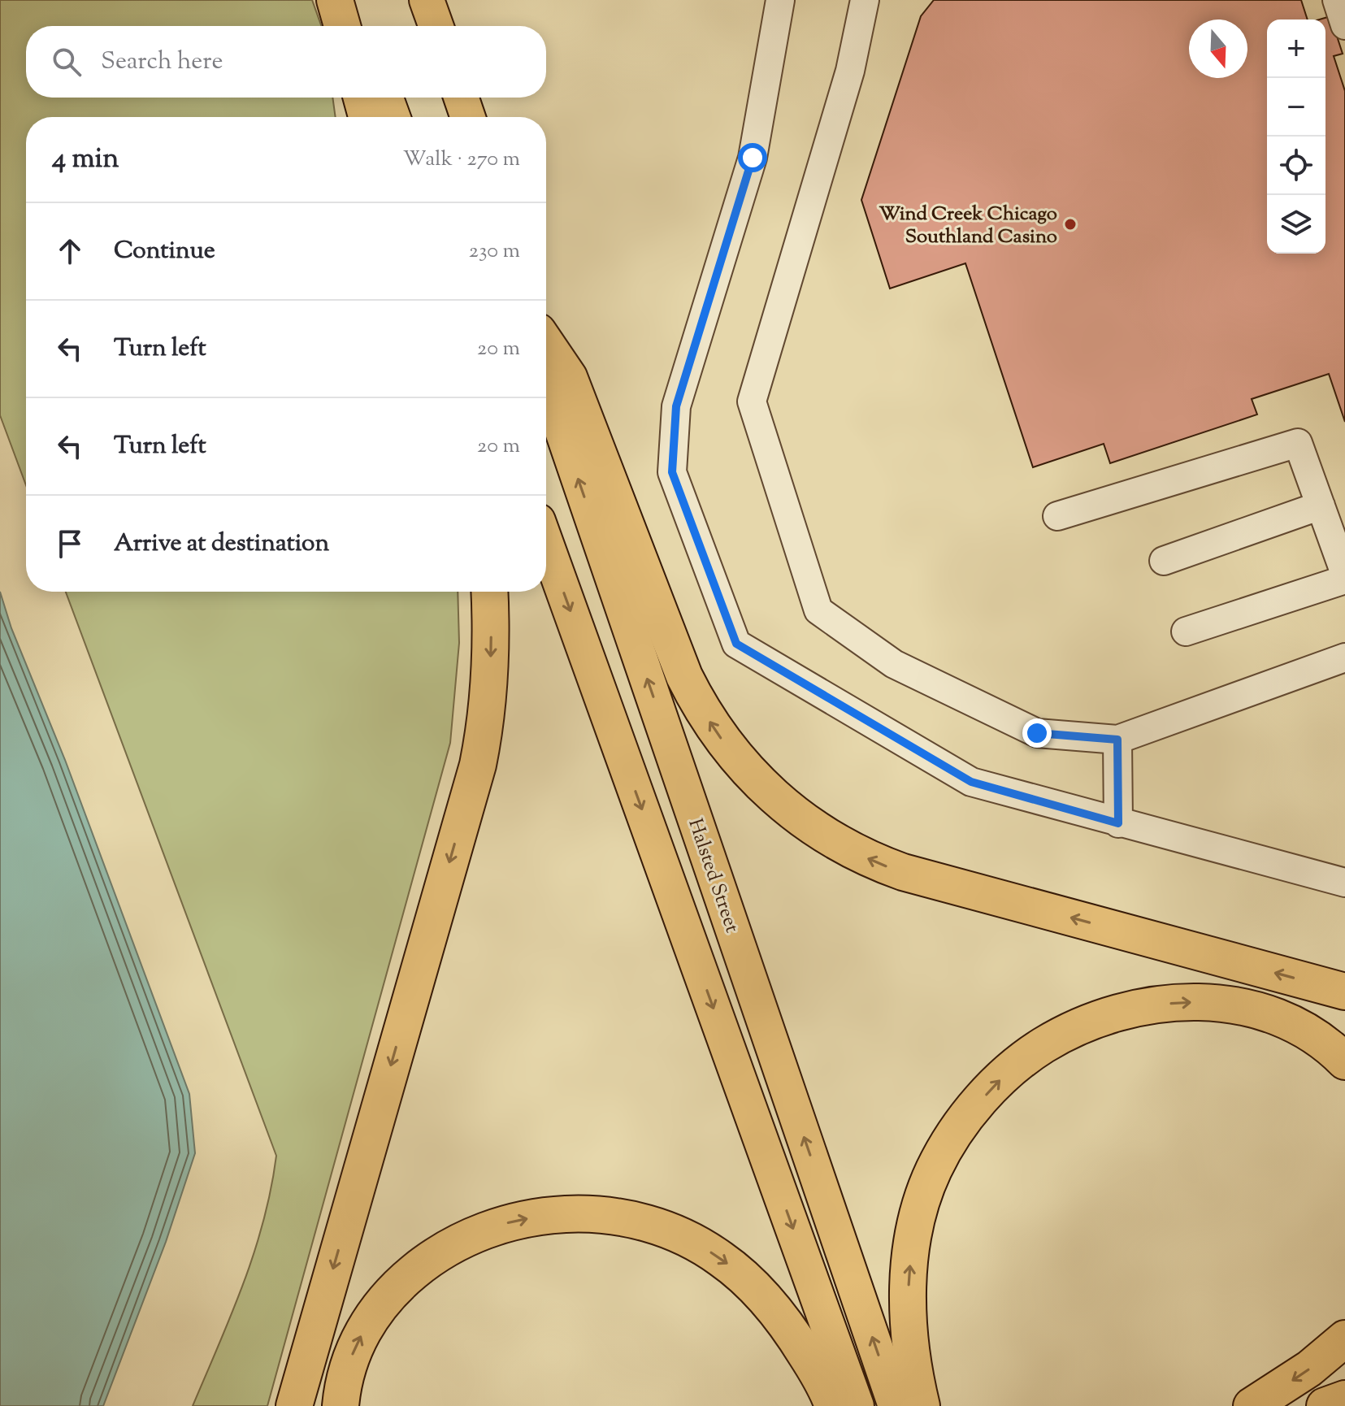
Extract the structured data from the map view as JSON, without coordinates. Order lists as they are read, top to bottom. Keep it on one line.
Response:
{"streets":{"main road":["Halsted Street"]},"places":["Wind Creek Chicago Southland Casino"],"north":"bottom","page":{"map_buttons":["+","−"],"search":"Search here","heading":["4 min","Walk · 270 m"],"list":[["Continue","230 m"],["Turn left","20 m"],["Turn left","20 m"],"Arrive at destination"]}}
